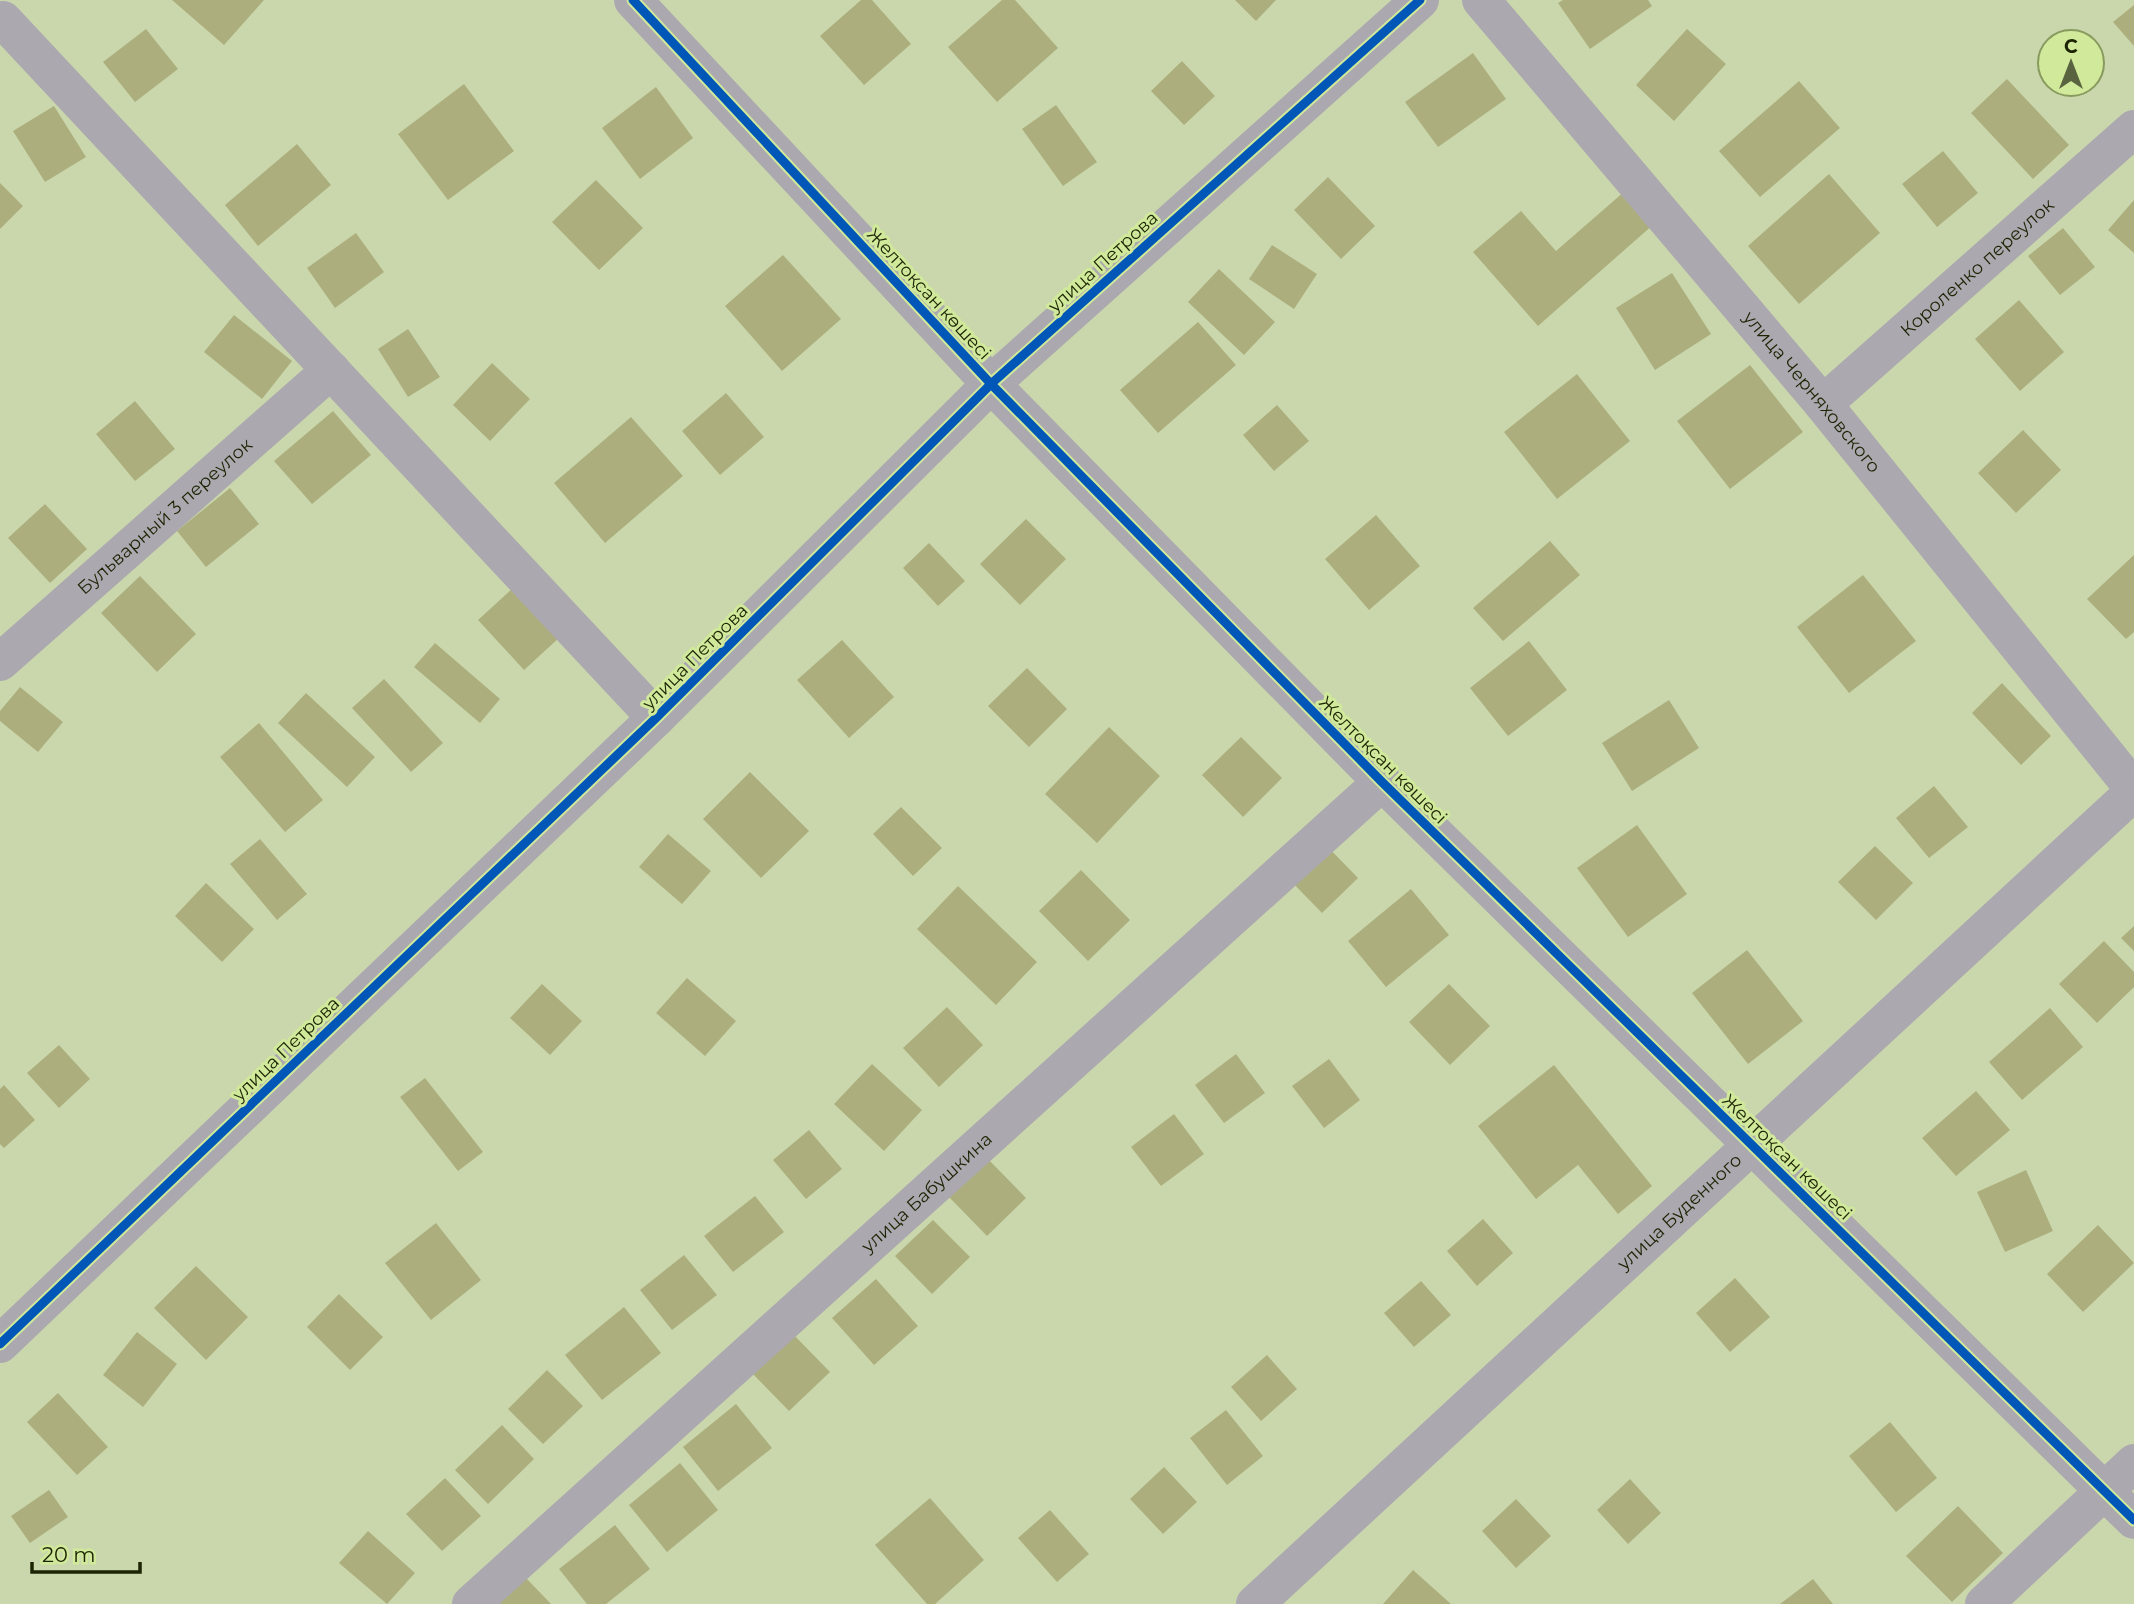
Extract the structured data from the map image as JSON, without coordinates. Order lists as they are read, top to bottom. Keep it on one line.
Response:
{"streets":{"street":["улица Петрова","Короленко переулок","Желтоқсан көшесі","улица Черняховского","Бульварный 3 переулок","улица Бабушкина","улица Буденного"]},"crossings":[["улица Петрова","Желтоқсан көшесі"],["Короленко переулок","улица Черняховского"],["Желтоқсан көшесі","улица Бабушкина"],["Желтоқсан көшесі","улица Буденного"],["улица Черняховского","улица Буденного"]],"scale_bar":"20 m","north":"top"}
